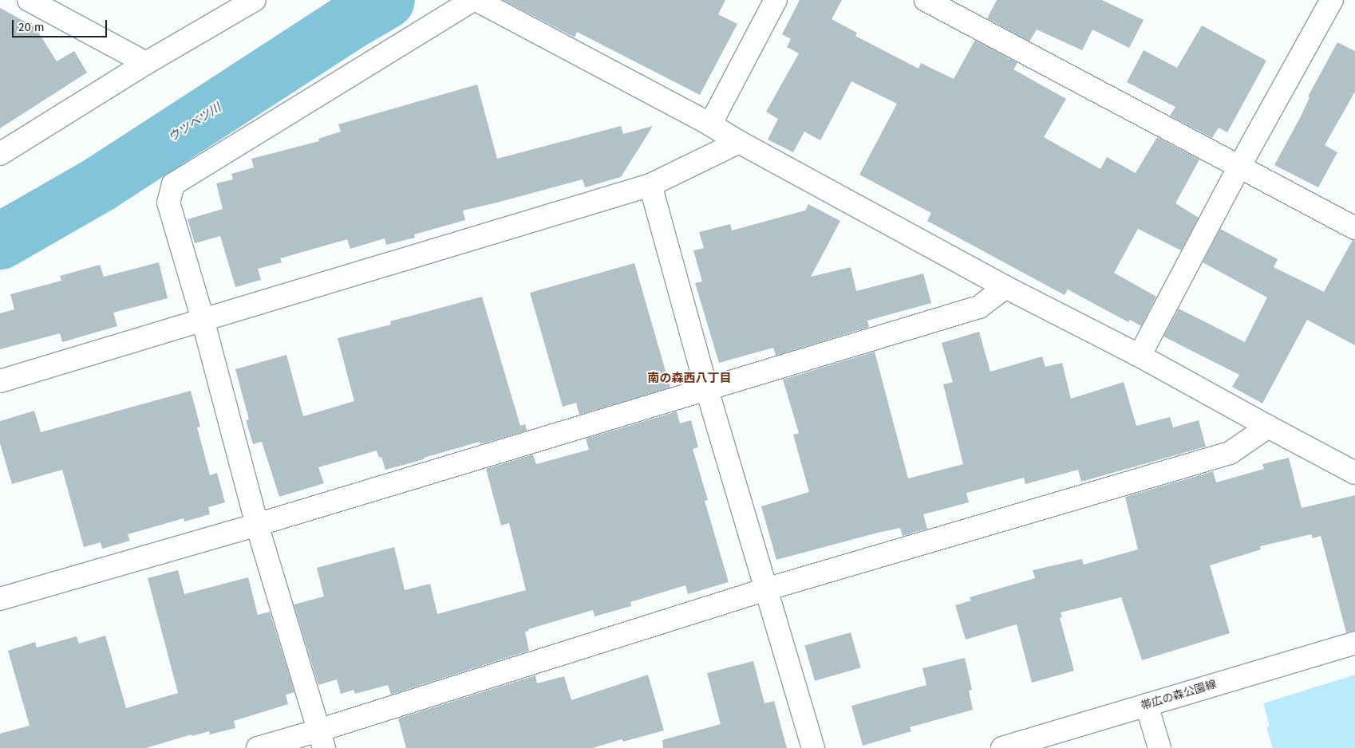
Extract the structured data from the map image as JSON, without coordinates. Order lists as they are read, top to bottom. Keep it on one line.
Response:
{"streets":{"street":["帯広の森公園線"]},"districts":["南の森西八丁目"],"water":["ウツベツ川"],"scale_bar":"20 m"}
